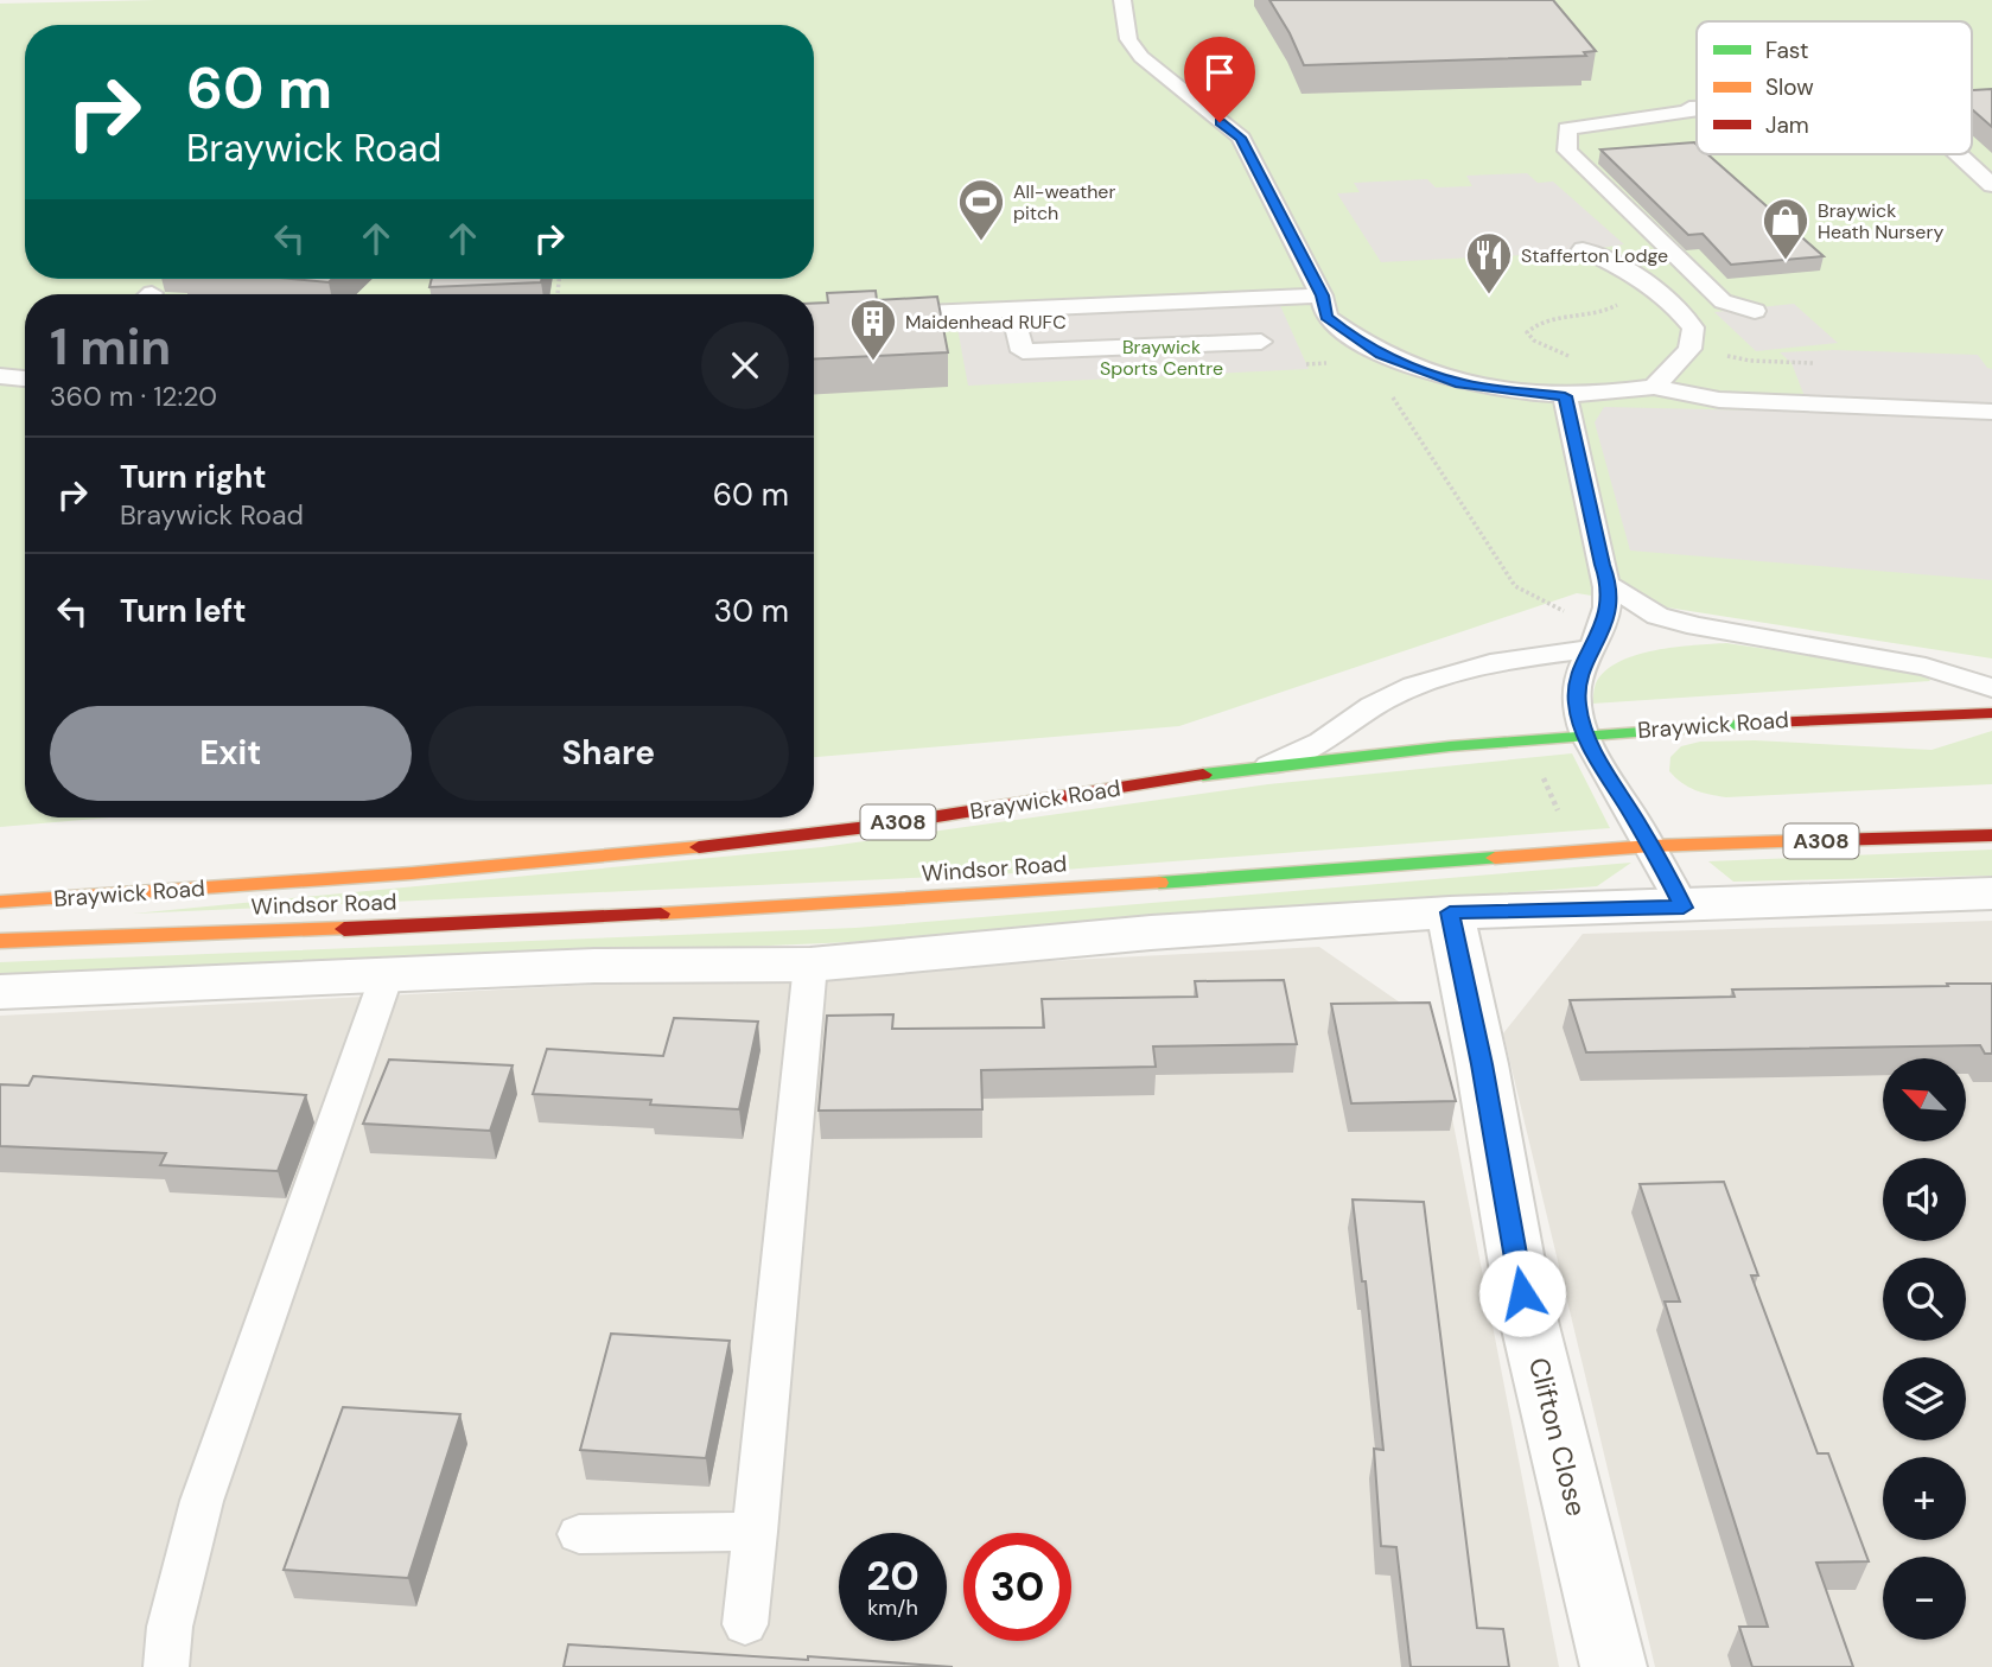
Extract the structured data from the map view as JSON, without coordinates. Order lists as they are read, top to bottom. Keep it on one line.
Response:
{"streets":{"main road":["Braywick Road","A308","Windsor Road"],"street":["Clifton Close"]},"parks":["Braywick Sports Centre"],"places":{"sports":["All-weather pitch"],"shop":["Braywick Heath Nursery"],"restaurant":["Stafferton Lodge"],"building":["Maidenhead RUFC"]},"legend":["Fast","Slow","Jam"],"north":"top left","page":{"turn":["60 m","Braywick Road"],"heading":["1 min","360 m · 12:20"],"list":[{"name":"Turn right","note":"Braywick Road","value":"60 m"},{"name":"Turn left","value":"30 m"}],"buttons":["Exit","Share"],"map_buttons":["+","−"],"speed":"20 km/h","limit":"30"}}
